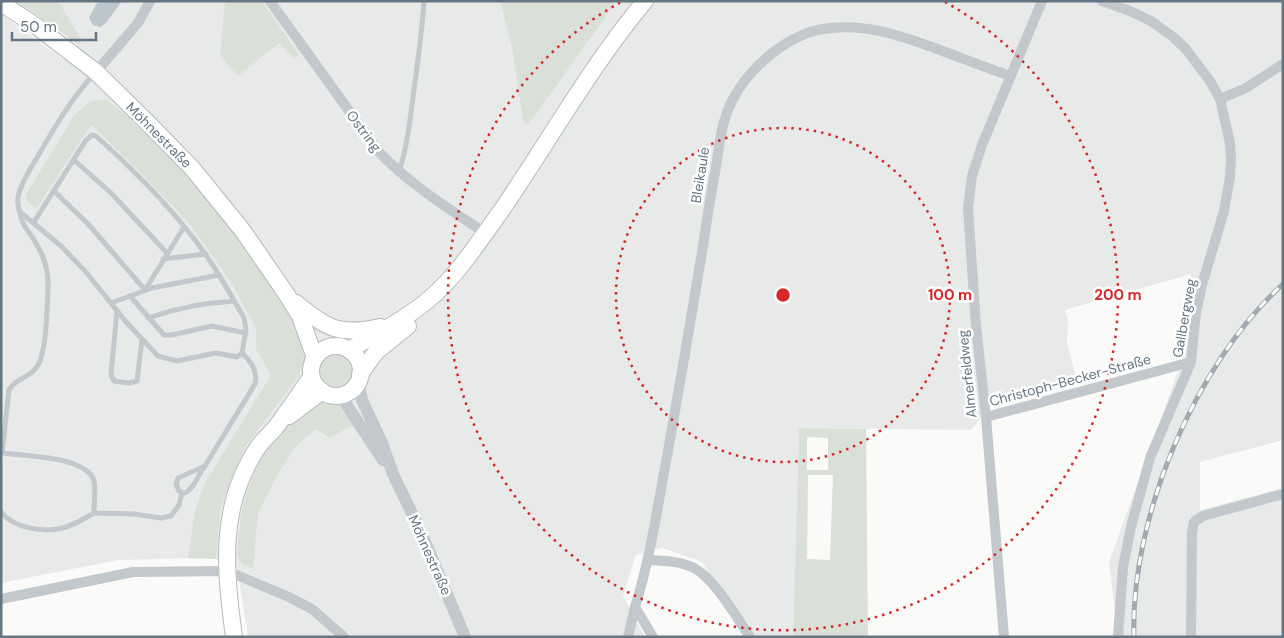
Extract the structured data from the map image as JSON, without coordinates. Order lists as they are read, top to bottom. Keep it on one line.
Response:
{"streets":{"main road":["Möhnestraße"],"street":["Ostring","Bleikaule","Gallbergweg","Almerfeldweg","Christoph-Becker-Straße"]},"crossings":[["Bleikaule","Almerfeldweg"],["Gallbergweg","Christoph-Becker-Straße"],["Almerfeldweg","Christoph-Becker-Straße"]],"scale_bar":"50 m","rings":["100 m","200 m"]}
